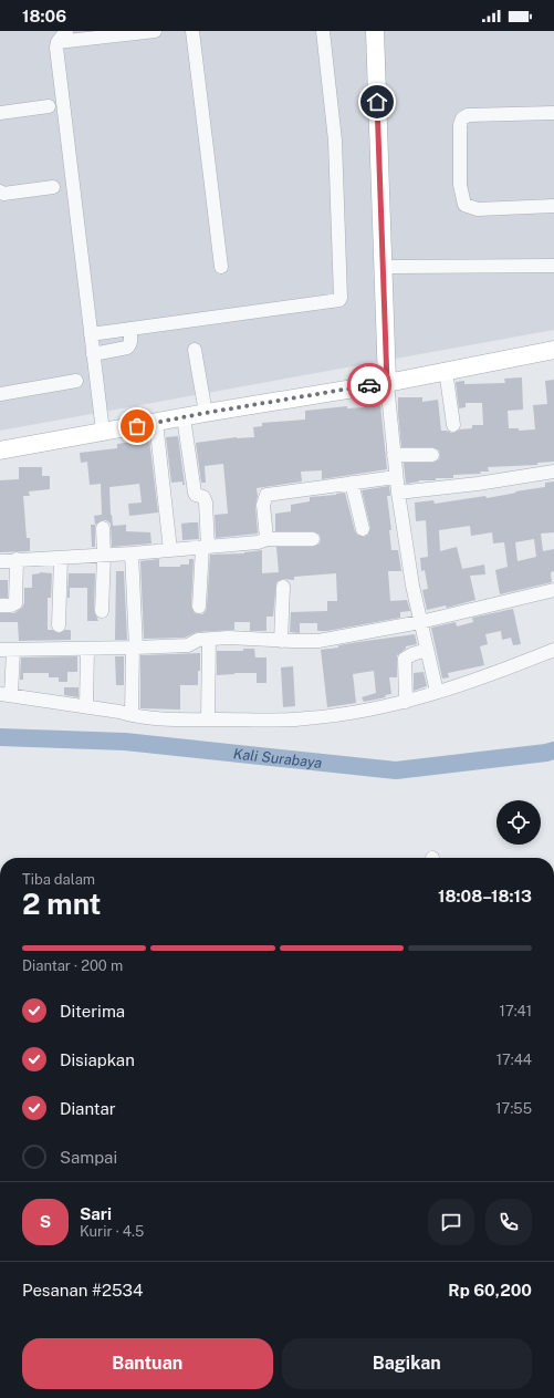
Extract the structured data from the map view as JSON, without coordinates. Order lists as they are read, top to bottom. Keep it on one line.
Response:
{"water":["Kali Surabaya"],"page":{"status":"18:06","heading":["2 mnt","Tiba dalam","18:08–18:13"],"panel":["Sari","Kurir · 4.5","Pesanan #2534","Rp 60,200"],"bar":"Diantar · 200 m","list":[["Diterima","17:41"],["Disiapkan","17:44"],["Diantar","17:55"],"Sampai"],"round":"S","buttons":["Bantuan","Bagikan"]}}
